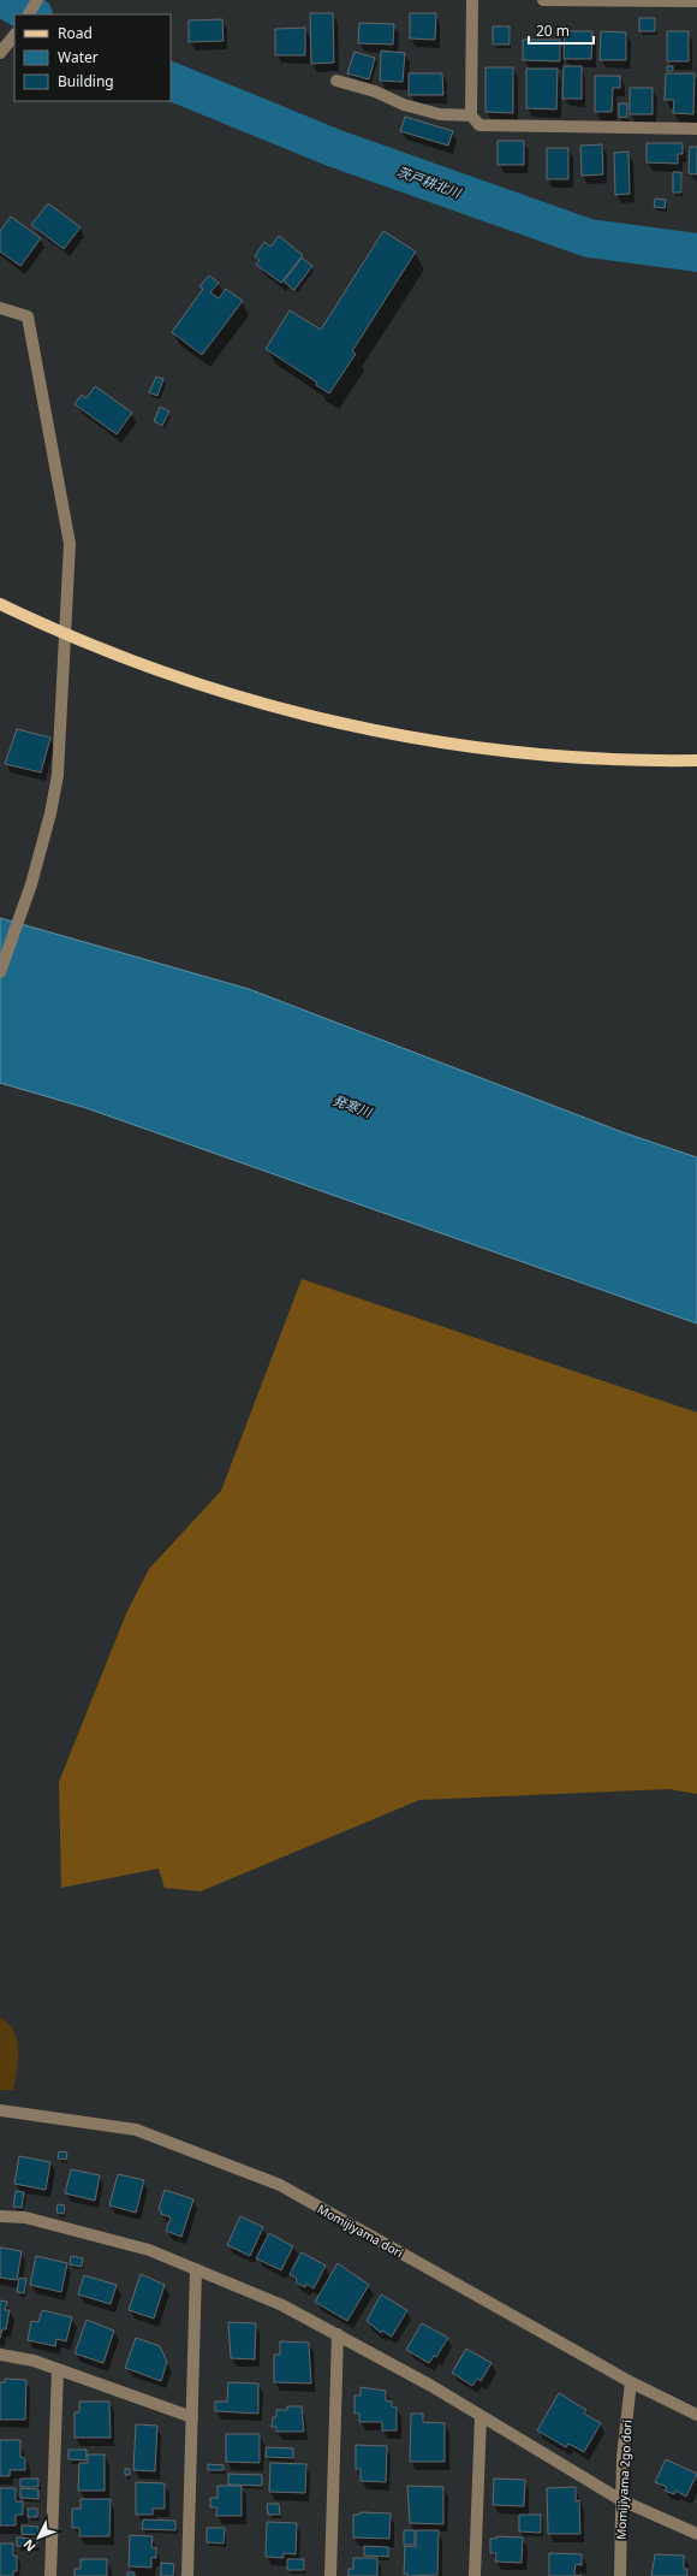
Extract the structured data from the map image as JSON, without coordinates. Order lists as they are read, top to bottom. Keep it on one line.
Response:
{"streets":{"street":["Momijiyama dori","Momijiyama 2go dori"]},"crossings":[["Momijiyama dori","Momijiyama 2go dori"]],"water":["茨戸耕北川","発寒川"],"legend":["Road","Water","Building"],"scale_bar":"20 m","north":"bottom left"}
